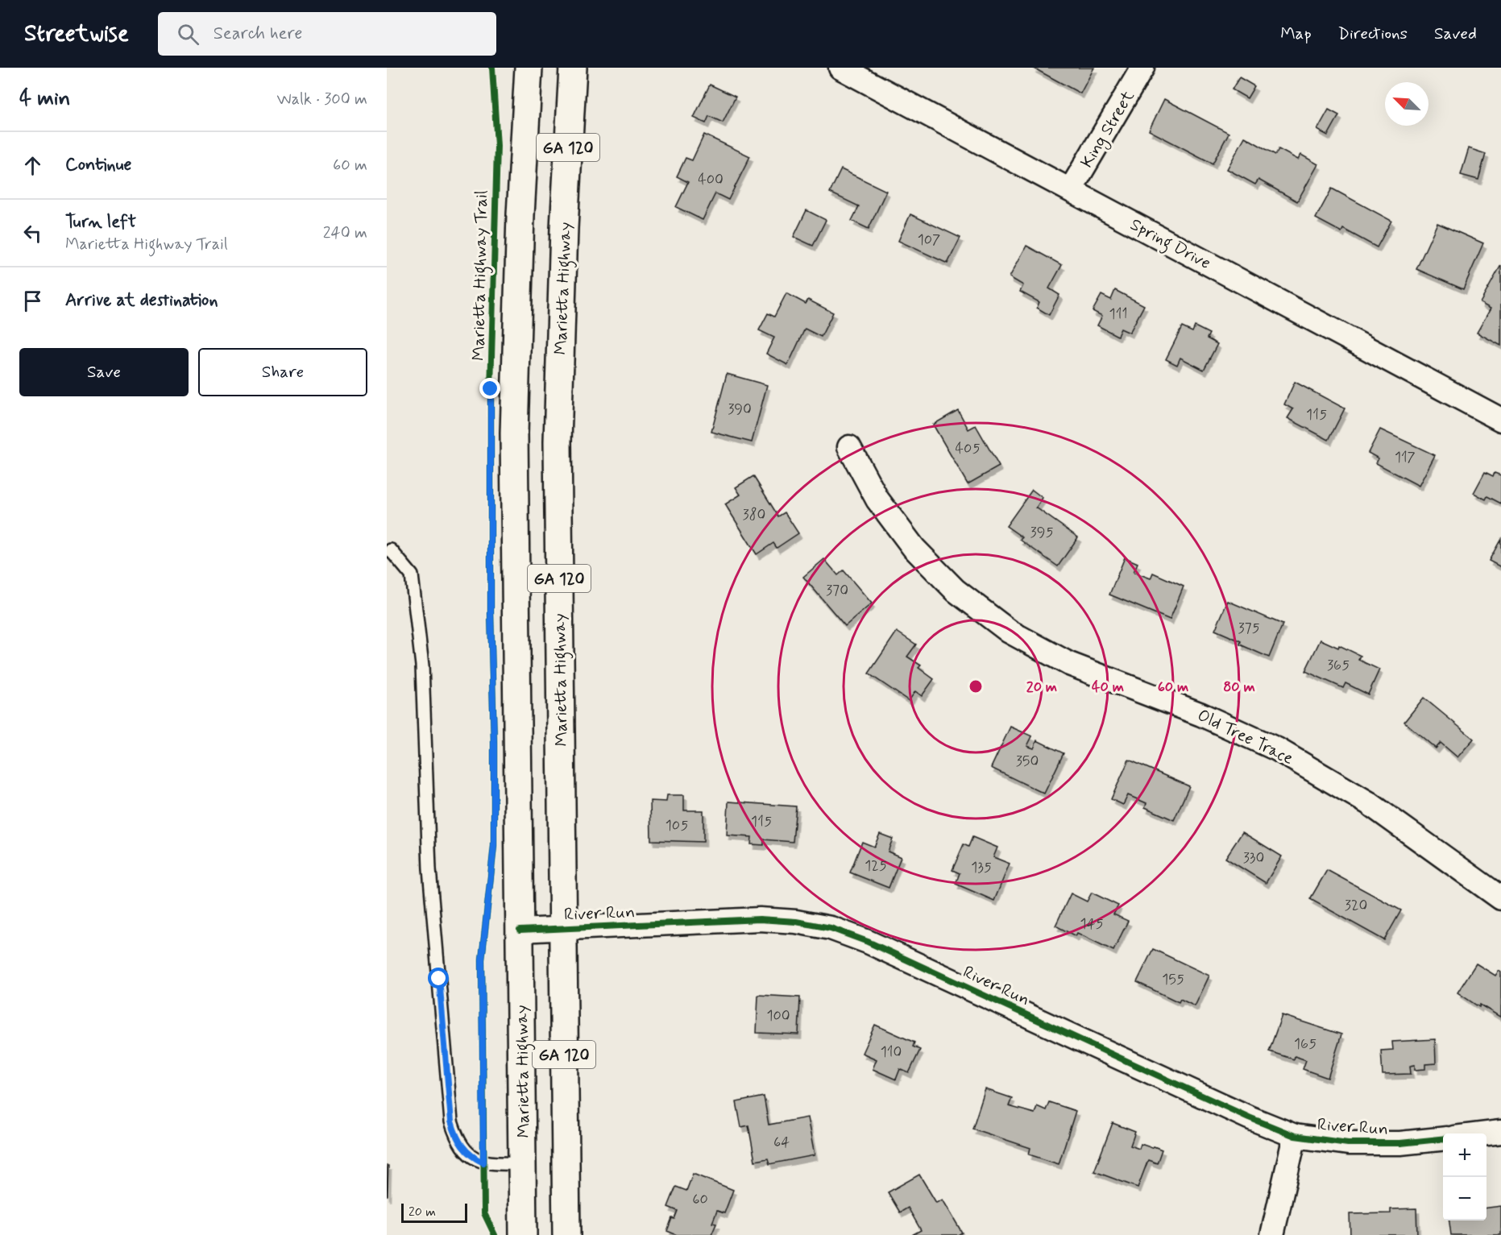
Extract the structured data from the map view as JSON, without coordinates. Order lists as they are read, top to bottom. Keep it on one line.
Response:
{"streets":{"highway":["GA 120","Marietta Highway"],"street":["King Street","Spring Drive","Old Tree Trace","River Run"],"cycle path":["Marietta Highway Trail"]},"crossings":[["King Street","Spring Drive"],["Marietta Highway","River Run"]],"house_numbers":["400","107","111","390","115","405","117","380","395","370","375","365","350","115","105","330","125","135","320","145","155","100","165","110","64","60"],"scale_bar":"20 m","north":"top left","page":{"header":"Streetwise","search":"Search here","nav":["Map","Directions","Saved"],"heading":["4 min","Walk · 300 m"],"list":[["Continue","60 m"],["Turn left","Marietta Highway Trail","240 m"],"Arrive at destination"],"buttons":["Save","Share"],"map_buttons":["+","−"],"scale":"20 m"},"rings":["20 m","40 m","60 m","80 m"]}
